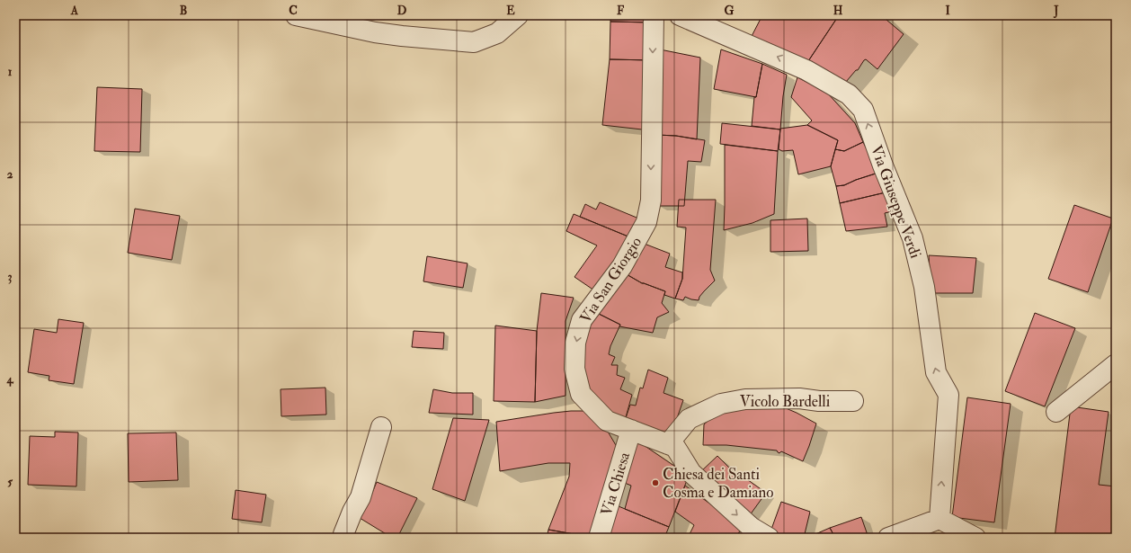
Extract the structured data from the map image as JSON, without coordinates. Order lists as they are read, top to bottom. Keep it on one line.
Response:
{"streets":{"street":["Via Giuseppe Verdi","Via San Giorgio","Vicolo Bardelli","Via Chiesa"]},"crossings":[["Via San Giorgio","Vicolo Bardelli"],["Via San Giorgio","Via Chiesa"]],"one_way":["Via Giuseppe Verdi","Via San Giorgio"],"places":["Chiesa dei Santi Cosma e Damiano"],"grid":{"columns":["A","B","C","D","E","F","G","H","I","J"],"rows":["1","2","3","4","5"]}}
